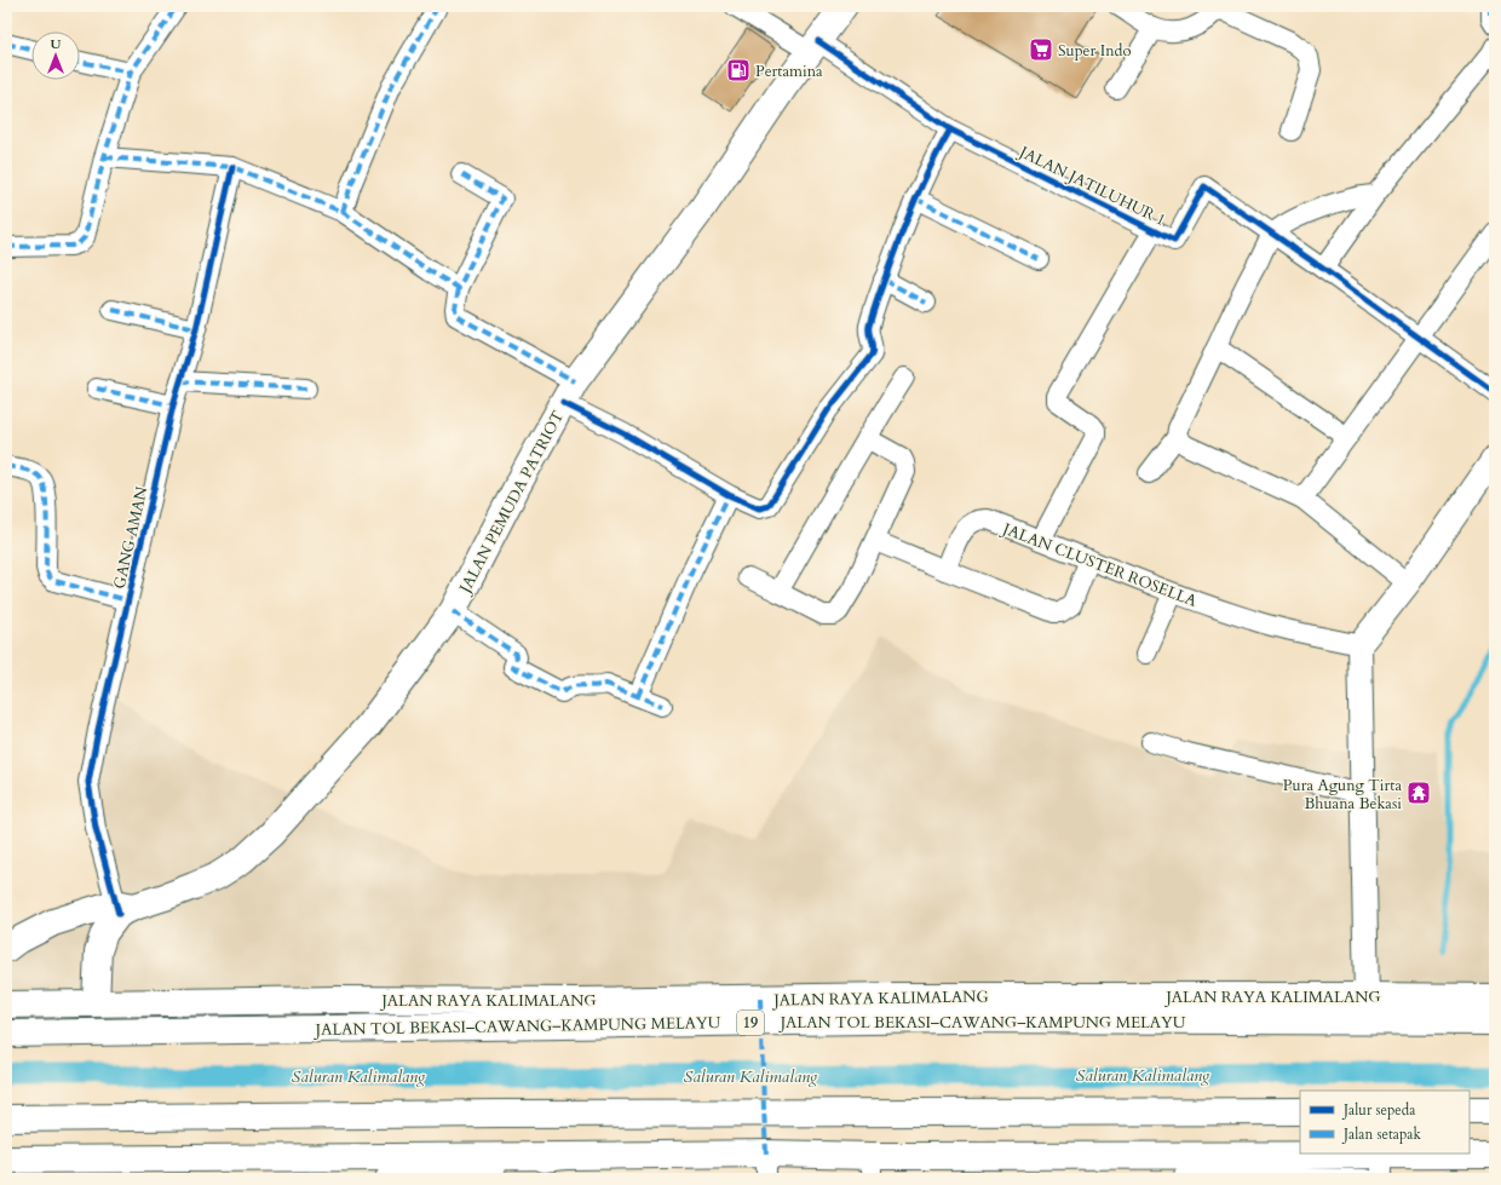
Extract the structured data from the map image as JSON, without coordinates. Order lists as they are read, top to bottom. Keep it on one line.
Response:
{"streets":{"main road":["JALAN PEMUDA PATRIOT","JALAN RAYA KALIMALANG","JALAN TOL BEKASI–CAWANG–KAMPUNG MELAYU","19"],"street":["JALAN JATILUHUR 1","GANG AMAN","JALAN CLUSTER ROSELLA"]},"crossings":[["JALAN JATILUHUR 1","JALAN PEMUDA PATRIOT"],["JALAN PEMUDA PATRIOT","GANG AMAN"]],"water":["Saluran Kalimalang"],"places":{"supermarket":["Super Indo"],"fuel station":["Pertamina"],"temple":["Pura Agung Tirta Bhuana Bekasi"]},"legend":["Jalur sepeda","Jalan setapak"],"north":"top"}
